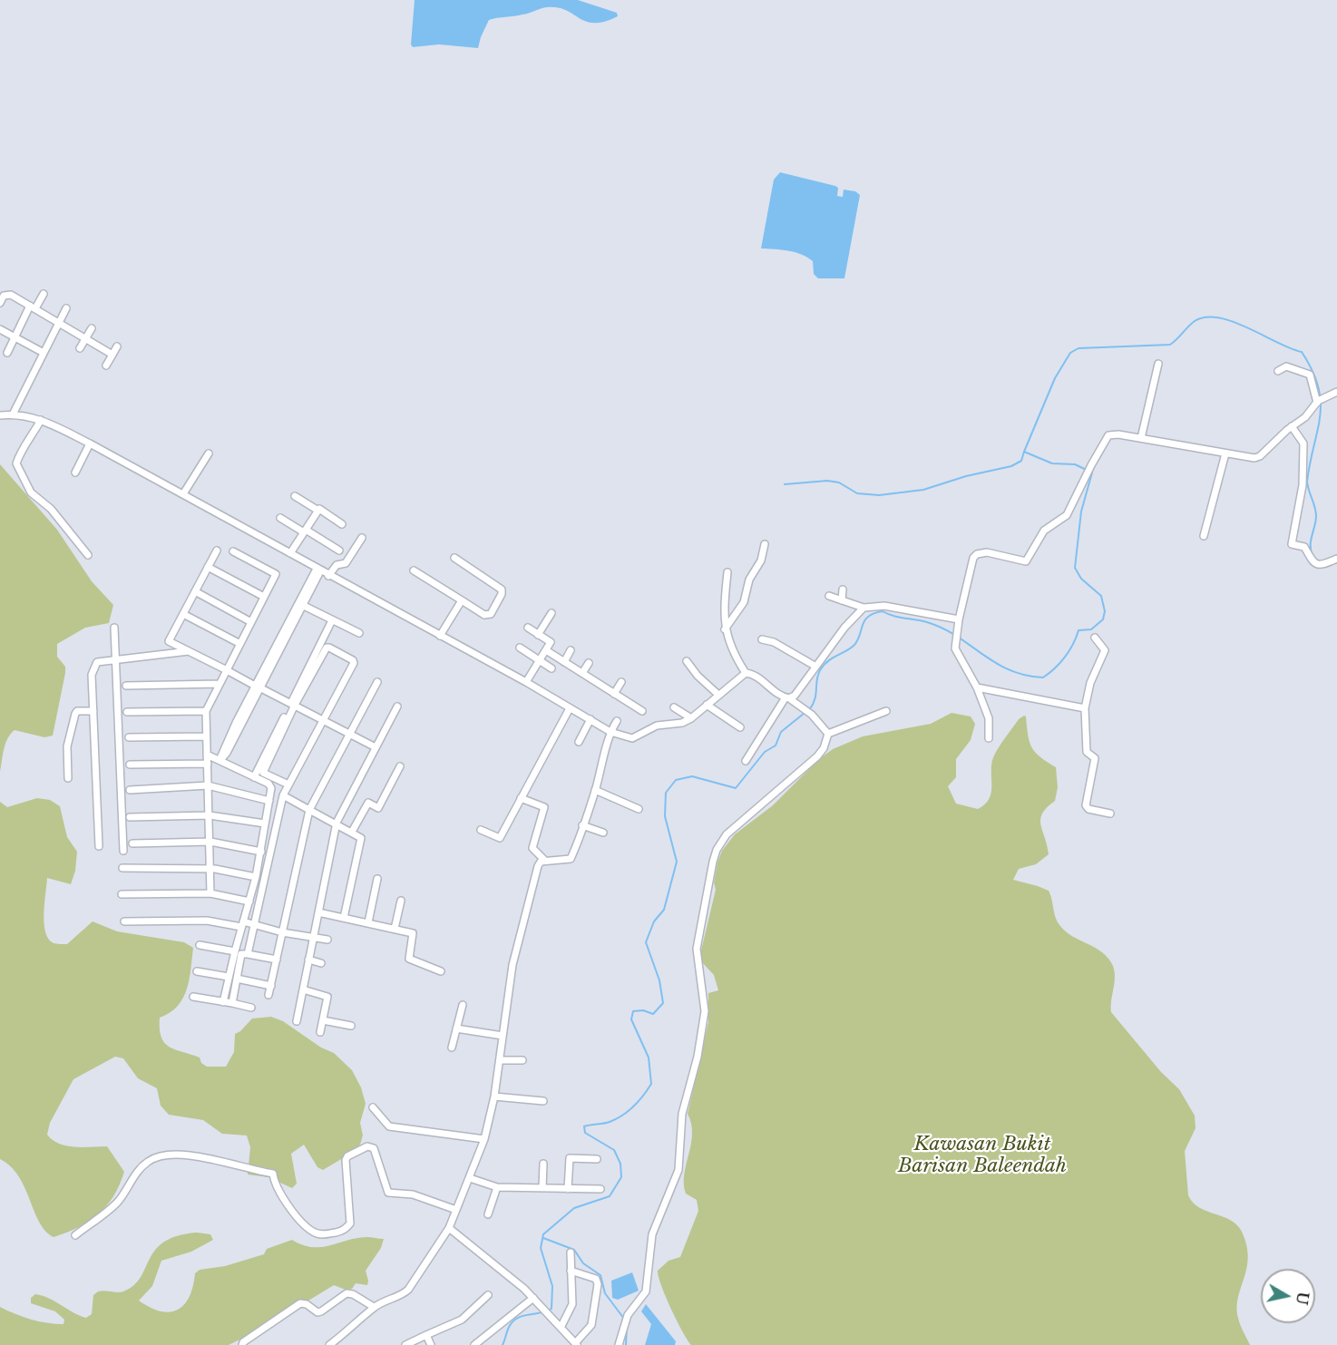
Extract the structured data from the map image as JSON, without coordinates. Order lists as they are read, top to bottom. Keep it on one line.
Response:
{"parks":["Kawasan Bukit Barisan Baleendah"],"north":"right"}
